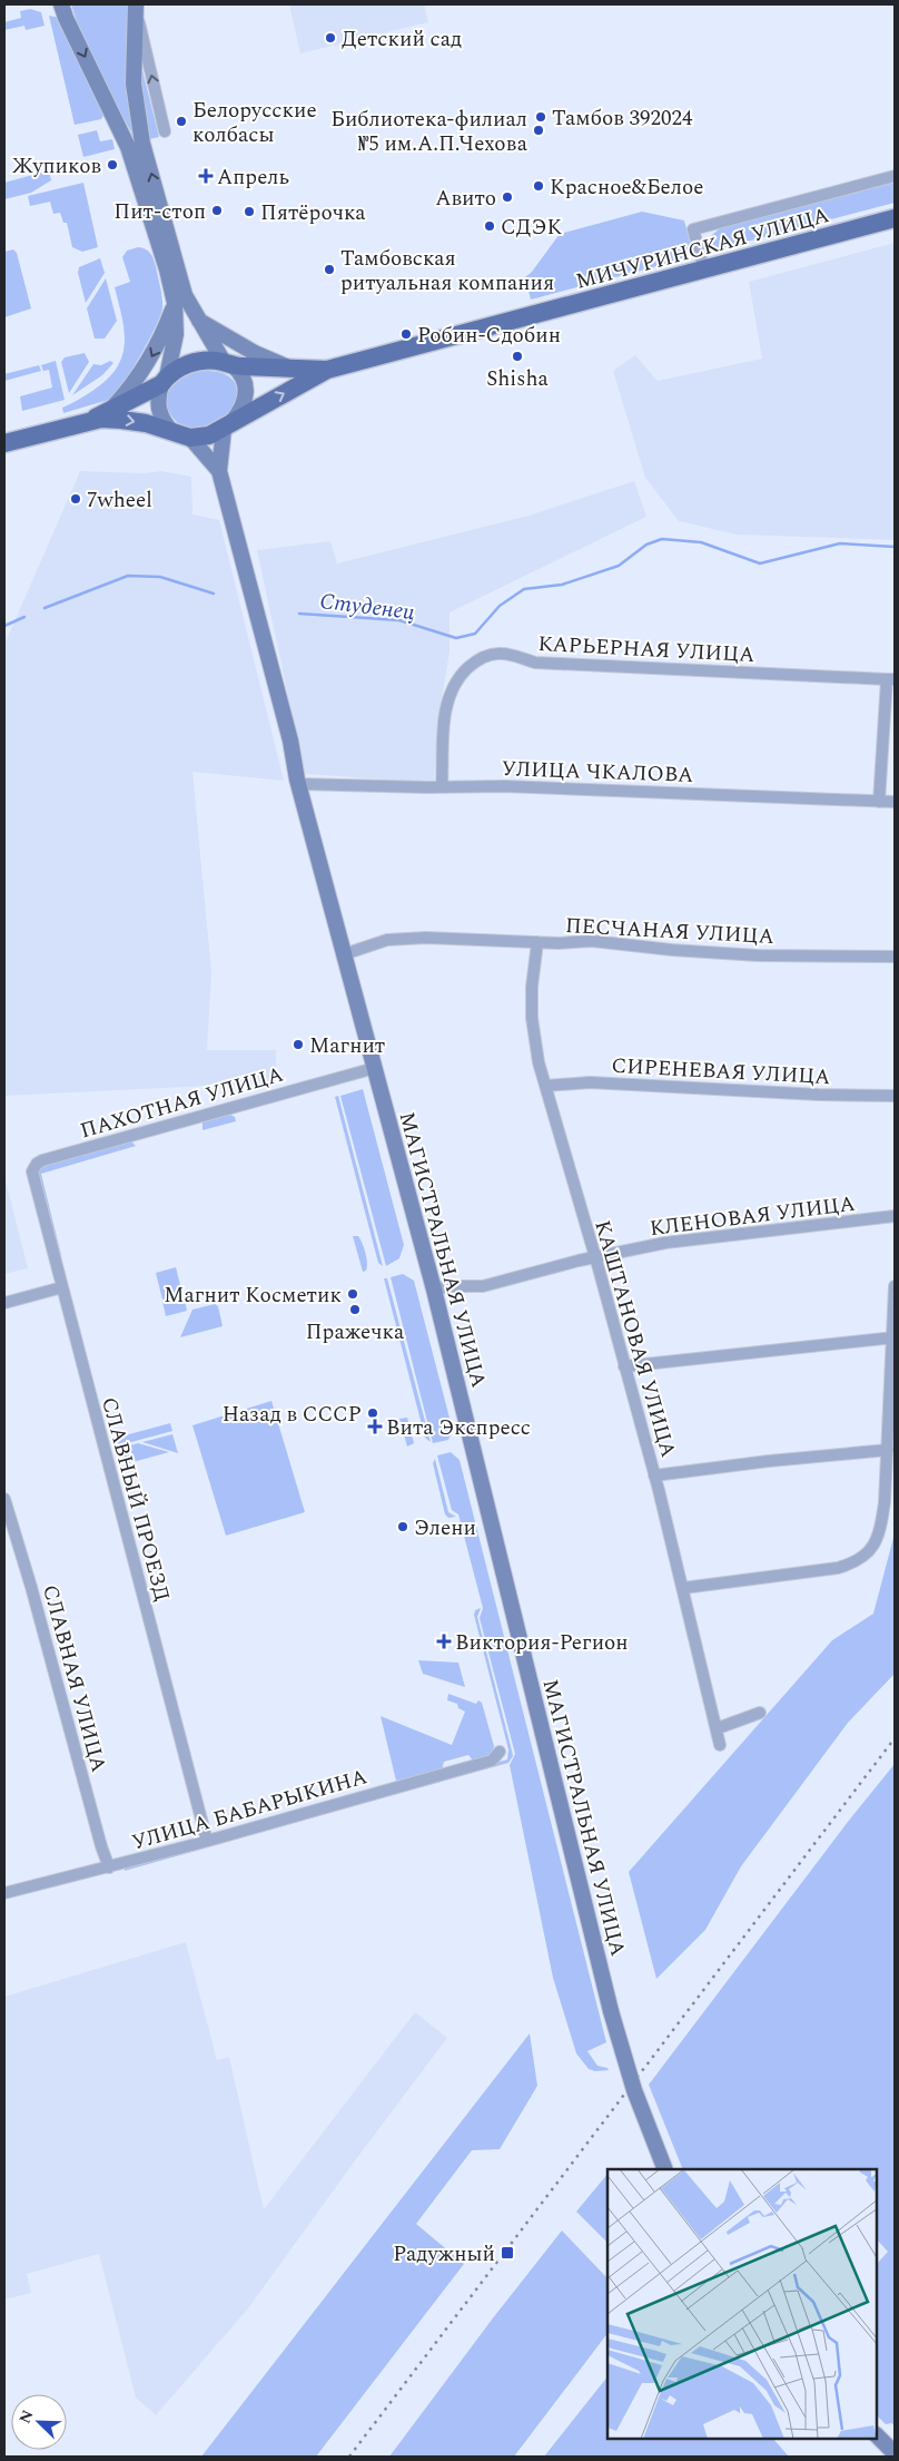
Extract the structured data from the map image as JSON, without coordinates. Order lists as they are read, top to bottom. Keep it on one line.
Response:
{"streets":{"main road":["МИЧУРИНСКАЯ УЛИЦА","МАГИСТРАЛЬНАЯ УЛИЦА"],"street":["КАРЬЕРНАЯ УЛИЦА","УЛИЦА ЧКАЛОВА","ПЕСЧАНАЯ УЛИЦА","СИРЕНЕВАЯ УЛИЦА","ПАХОТНАЯ УЛИЦА","КЛЕНОВАЯ УЛИЦА","КАШТАНОВАЯ УЛИЦА","СЛАВНЫЙ ПРОЕЗД","СЛАВНАЯ УЛИЦА","УЛИЦА БАБАРЫКИНА"]},"crossings":[["КАРЬЕРНАЯ УЛИЦА","УЛИЦА ЧКАЛОВА"],["УЛИЦА ЧКАЛОВА","МАГИСТРАЛЬНАЯ УЛИЦА"],["ПЕСЧАНАЯ УЛИЦА","МАГИСТРАЛЬНАЯ УЛИЦА"],["ПЕСЧАНАЯ УЛИЦА","КАШТАНОВАЯ УЛИЦА"],["СИРЕНЕВАЯ УЛИЦА","КАШТАНОВАЯ УЛИЦА"],["ПАХОТНАЯ УЛИЦА","МАГИСТРАЛЬНАЯ УЛИЦА"],["ПАХОТНАЯ УЛИЦА","СЛАВНЫЙ ПРОЕЗД"],["КЛЕНОВАЯ УЛИЦА","МАГИСТРАЛЬНАЯ УЛИЦА"],["КЛЕНОВАЯ УЛИЦА","КАШТАНОВАЯ УЛИЦА"],["СЛАВНЫЙ ПРОЕЗД","УЛИЦА БАБАРЫКИНА"],["СЛАВНАЯ УЛИЦА","УЛИЦА БАБАРЫКИНА"]],"water":["Студенец"],"places":{"other":["Детский сад","Тамбов 392024","Белорусские колбасы","Библиотека-филиал №5 им.А.П.Чехова","Жупиков","Красное&Белое","Авито","Пит-стоп","Пятёрочка","СДЭК","Тамбовская ритуальная компания","Робин-Сдобин","Shisha","7wheel","Магнит","Магнит Косметик","Пражечка","Назад в СССР","Элени"],"health":["Апрель","Вита Экспресс","Виктория-Регион"],"transit":["Радужный"]},"north":"top left"}
